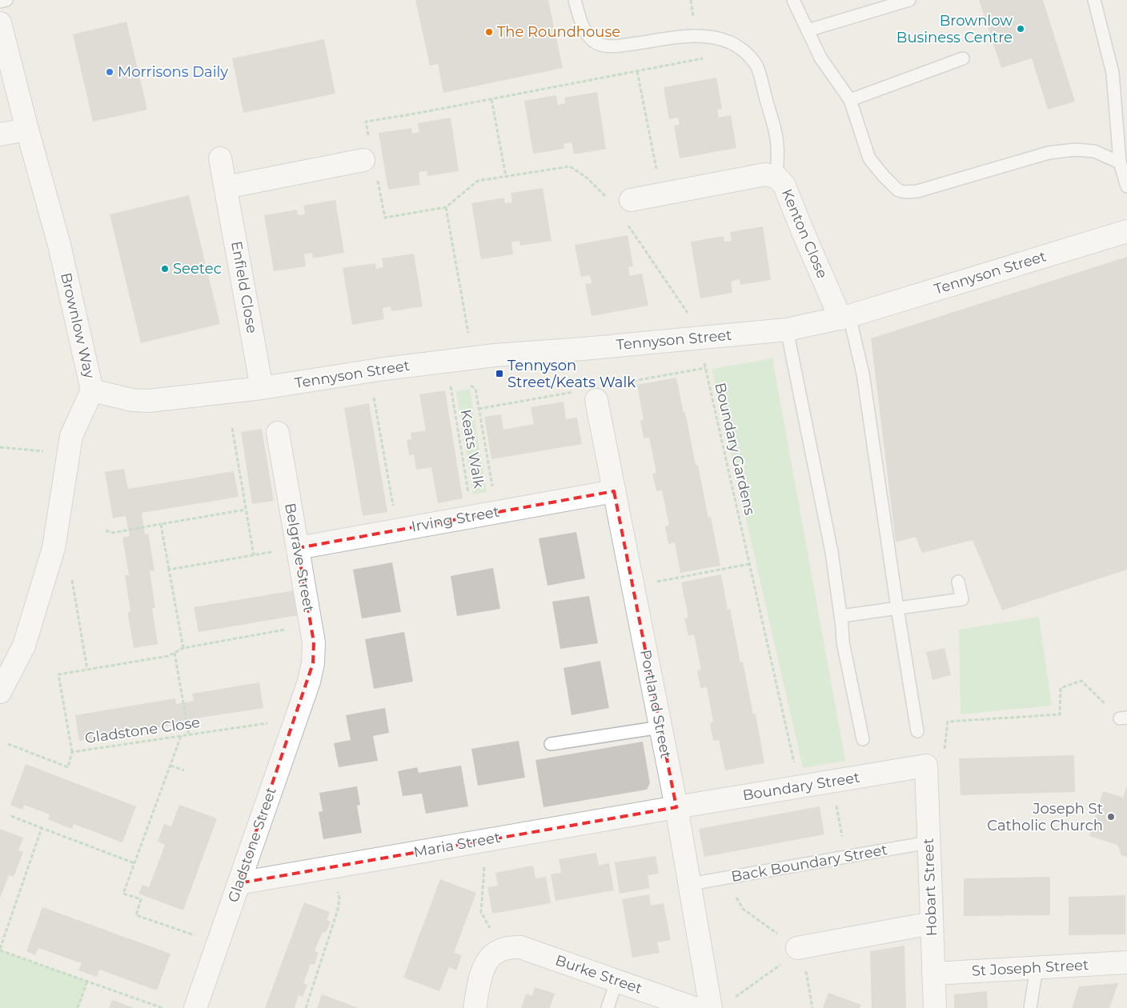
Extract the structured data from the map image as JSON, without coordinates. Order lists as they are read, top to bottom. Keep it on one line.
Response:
{"streets":{"street":["Kenton Close","Tennyson Street","Enfield Close","Brownlow Way","Irving Street","Belgrave Street","Portland Street","Boundary Street","Gladstone Street","Maria Street","Hobart Street","St Joseph Street","Burke Street"],"lane":["Back Boundary Street"],"path":["Keats Walk","Boundary Gardens","Gladstone Close"]},"crossings":[["Kenton Close","Tennyson Street"],["Tennyson Street","Enfield Close"],["Tennyson Street","Brownlow Way"],["Tennyson Street","Boundary Gardens"],["Keats Walk","Irving Street"],["Boundary Gardens","Boundary Street"],["Irving Street","Belgrave Street"],["Irving Street","Portland Street"],["Belgrave Street","Gladstone Street"],["Portland Street","Boundary Street"],["Portland Street","Maria Street"],["Portland Street","Back Boundary Street"],["Gladstone Close","Gladstone Street"],["Boundary Street","Maria Street"],["Boundary Street","Hobart Street"],["Gladstone Street","Maria Street"],["Back Boundary Street","Hobart Street"],["Hobart Street","St Joseph Street"]],"places":{"other":["Brownlow Business Centre","The Roundhouse","Morrisons Daily","Seetec","Joseph St Catholic Church"],"transit":["Tennyson Street/Keats Walk"]}}
